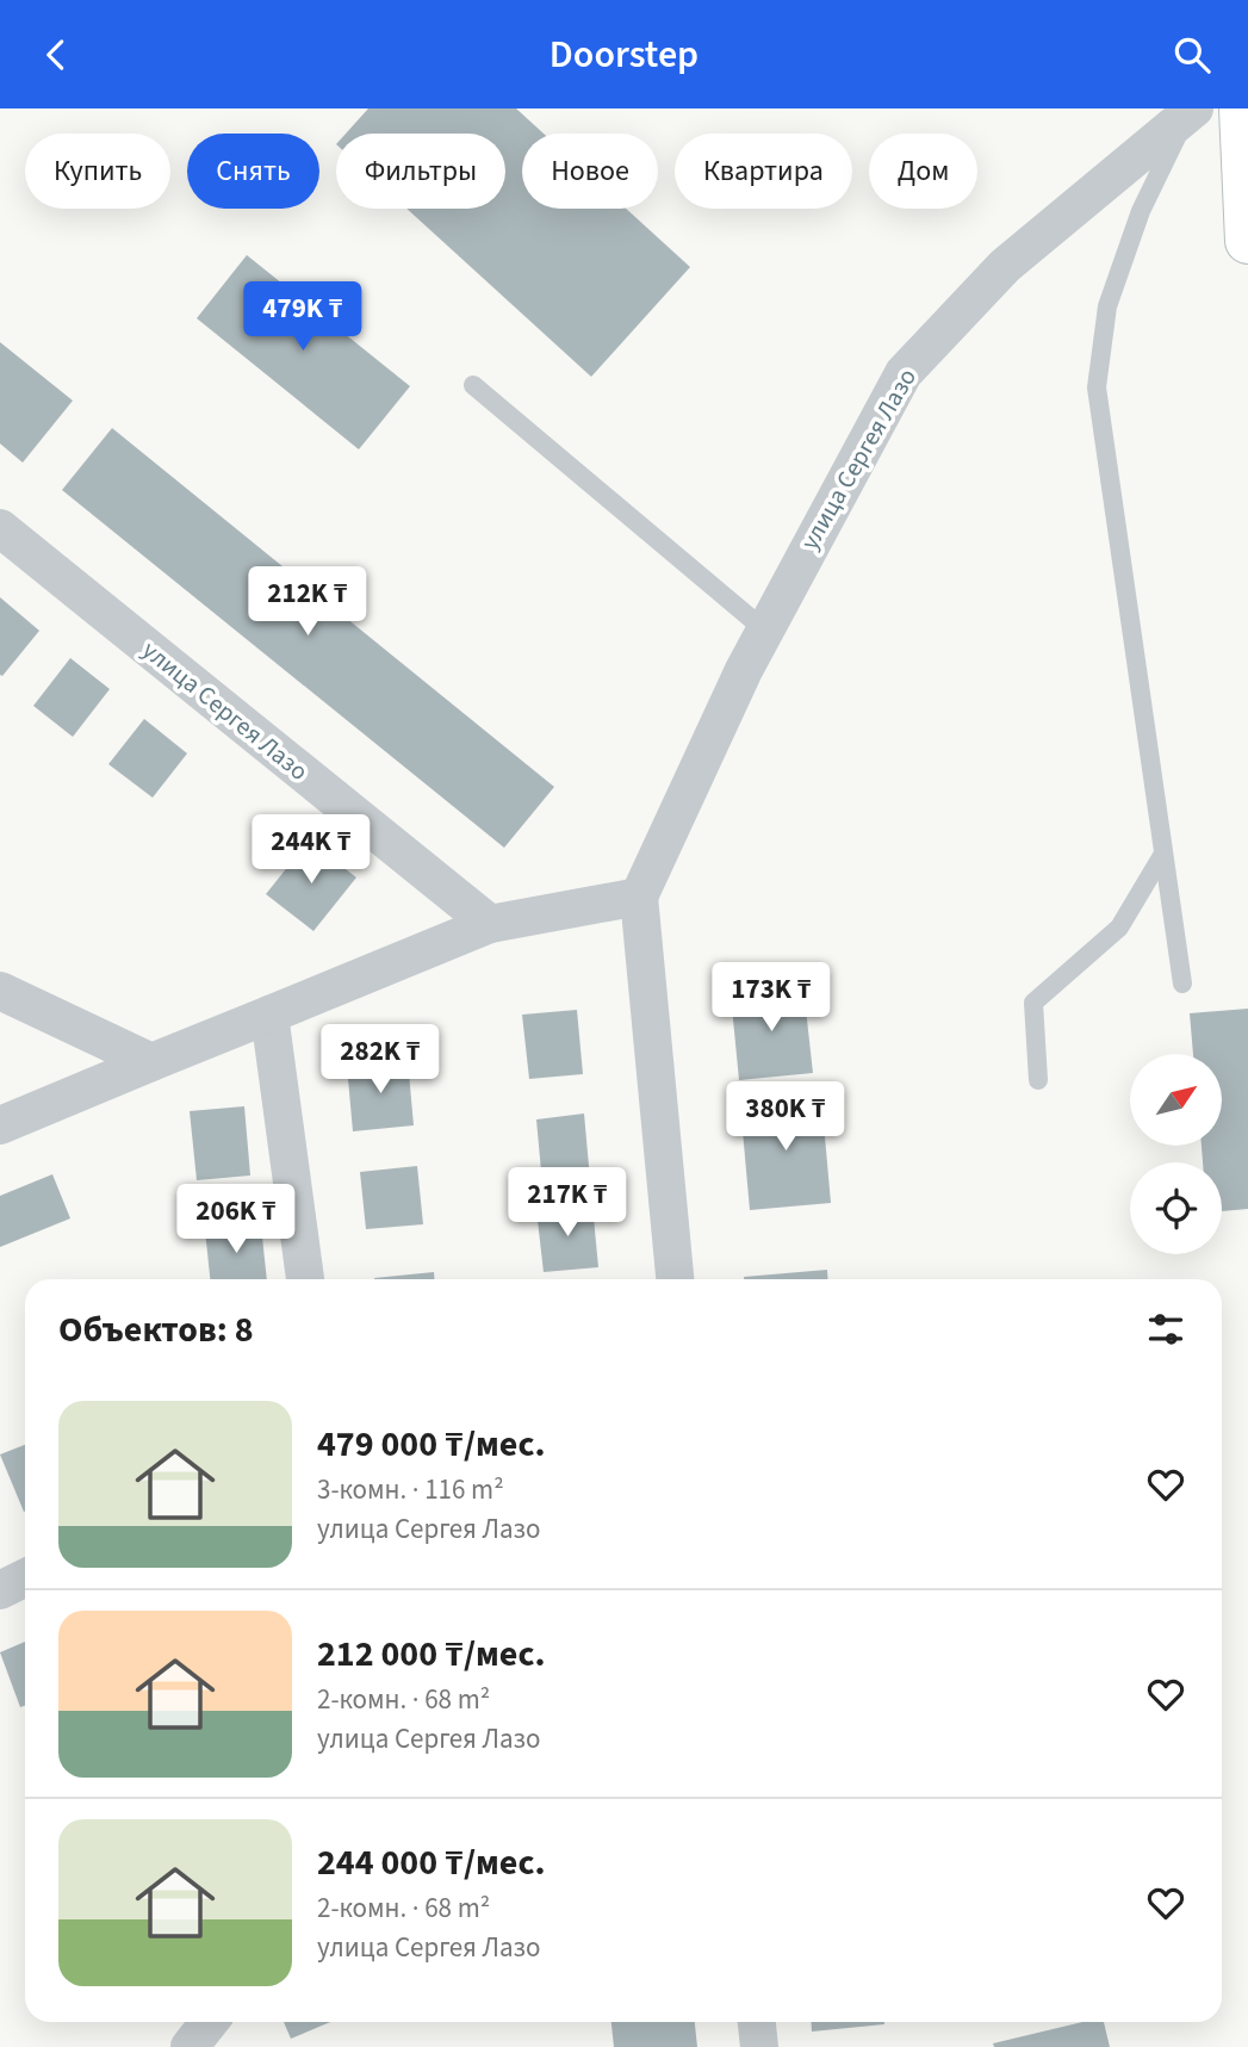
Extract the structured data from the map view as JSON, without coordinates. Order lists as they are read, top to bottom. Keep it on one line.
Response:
{"streets":{"street":["улица Сергея Лазо"]},"north":"top right","page":{"header":"Doorstep","chip":["Купить","Снять","Фильтры","Новое","Квартира","Дом"],"price":["479K ₸","212K ₸","244K ₸","173K ₸","282K ₸","380K ₸","217K ₸","206K ₸"],"heading":"Объектов: 8","list":[{"name":"479 000 ₸/мес.","note":"3-комн. · 116 m² · улица Сергея Лазо"},{"name":"212 000 ₸/мес.","note":"2-комн. · 68 m² · улица Сергея Лазо"},{"name":"244 000 ₸/мес.","note":"2-комн. · 68 m² · улица Сергея Лазо"}]}}
